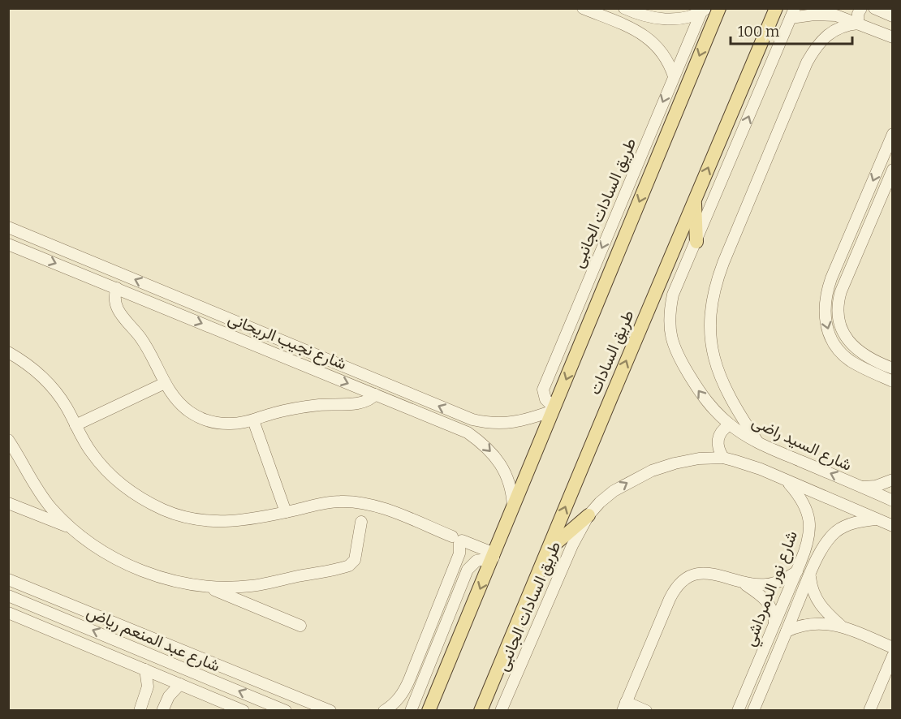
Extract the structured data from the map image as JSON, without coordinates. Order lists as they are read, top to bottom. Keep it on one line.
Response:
{"streets":{"main road":["طريق السادات"],"street":["طريق السادات الجانبى","شارع نجيب الريحانى","شارع السيد راضى","شارع نور الدمرداشي","شارع عبد المنعم رياض"]},"crossings":[["طريق السادات الجانبى","شارع نجيب الريحانى"],["طريق السادات الجانبى","طريق السادات"],["شارع نجيب الريحانى","طريق السادات"]],"one_way":["شارع السيد راضى"],"scale_bar":"100 m"}
